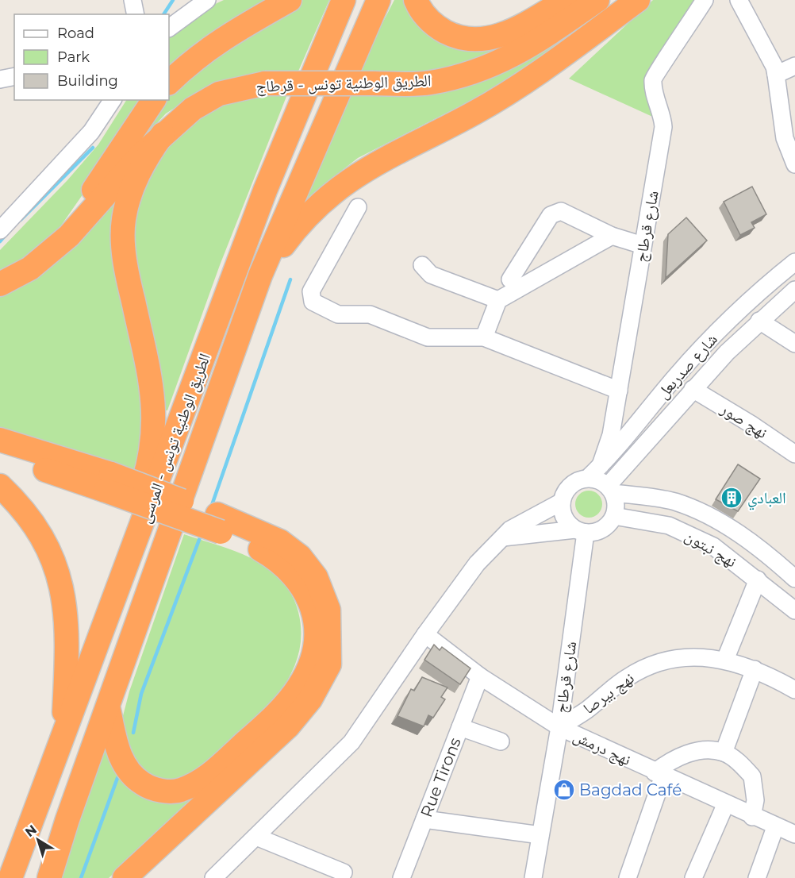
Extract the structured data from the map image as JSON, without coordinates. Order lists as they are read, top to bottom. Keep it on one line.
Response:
{"streets":{"highway":["الطريق الوطنية تونس - قرطاج","الطريق الوطنية تونس - المرسى"],"street":["شارع قرطاج","شارع صدربعل","نهج صور","نهج نبتون","نهج بيرصا","نهج درمش","Rue Tirons"]},"crossings":[["شارع قرطاج","شارع صدربعل"],["شارع قرطاج","نهج نبتون"],["شارع قرطاج","نهج بيرصا"],["شارع قرطاج","نهج درمش"],["شارع صدربعل","نهج صور"],["شارع صدربعل","نهج نبتون"],["نهج بيرصا","نهج درمش"],["نهج درمش","Rue Tirons"]],"places":{"building":["العبادي"],"shop":["Bagdad Café"]},"legend":["Road","Park","Building"],"north":"top left"}
